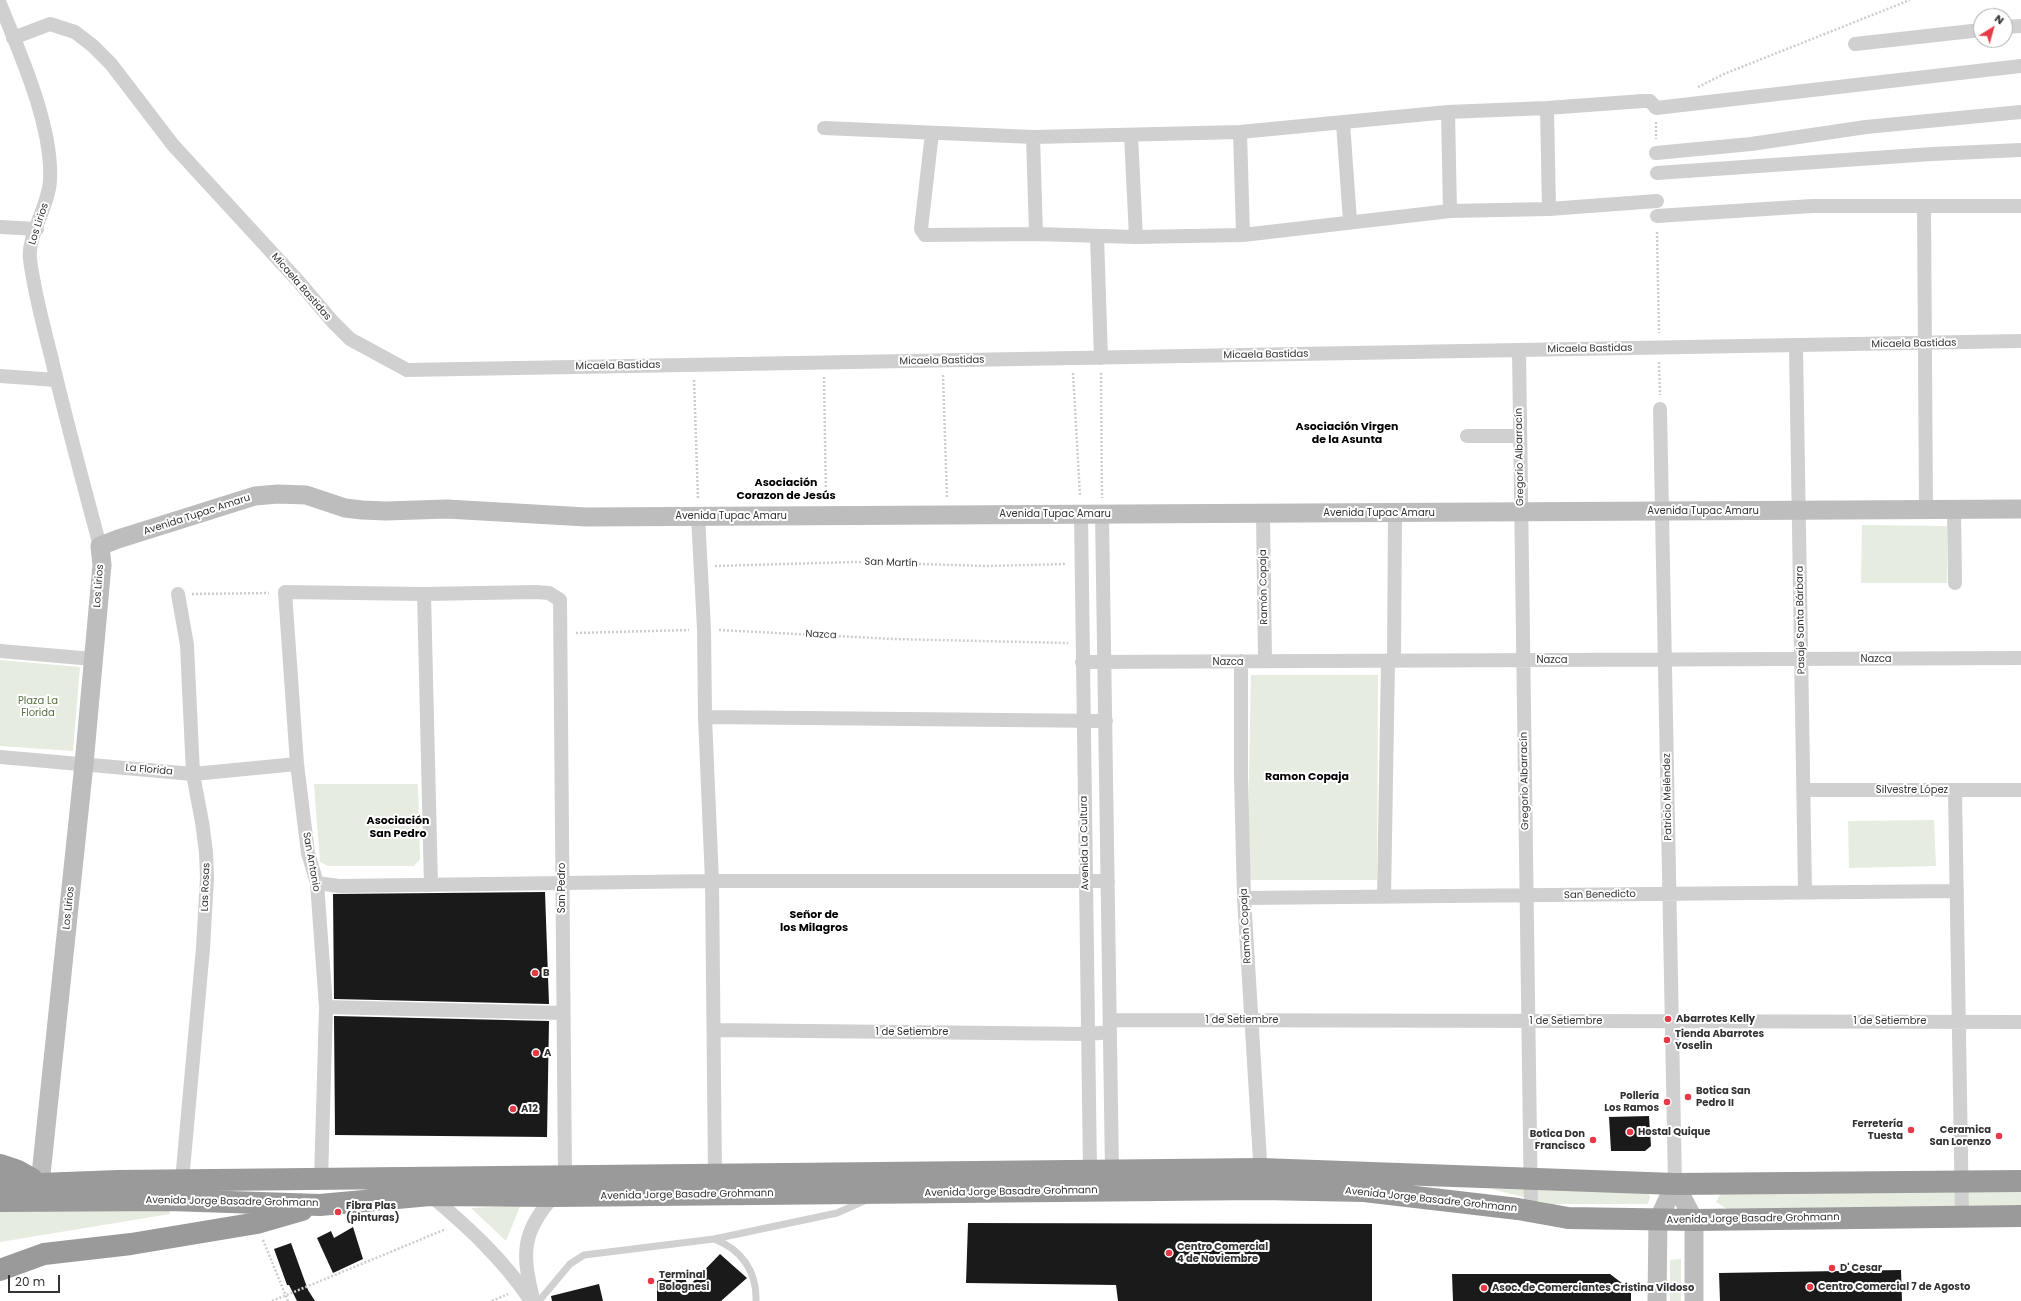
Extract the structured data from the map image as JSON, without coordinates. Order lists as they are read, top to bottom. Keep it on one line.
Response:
{"streets":{"highway":["Avenida Jorge Basadre Grohmann"],"street":["Los Lirios","Micaela Bastidas","Gregorio Albarracín","Avenida Tupac Amaru","Ramón Copaja","Pasaje Santa Bárbara","Nazca","La Florida","Silvestre López","Patricio Meléndez","Avenida La Cultura","San Antonio","Las Rosas","San Pedro","San Benedicto","1 de Setiembre"],"path":["San Martín"]},"crossings":[["Los Lirios","Micaela Bastidas"],["Los Lirios","Avenida Tupac Amaru"],["Los Lirios","La Florida"],["Los Lirios","Avenida Jorge Basadre Grohmann"],["Micaela Bastidas","Gregorio Albarracín"],["Micaela Bastidas","Pasaje Santa Bárbara"],["Gregorio Albarracín","Avenida Tupac Amaru"],["Gregorio Albarracín","Nazca"],["Gregorio Albarracín","San Benedicto"],["Gregorio Albarracín","1 de Setiembre"],["Gregorio Albarracín","Avenida Jorge Basadre Grohmann"],["Avenida Tupac Amaru","Ramón Copaja"],["Avenida Tupac Amaru","Pasaje Santa Bárbara"],["Avenida Tupac Amaru","Patricio Meléndez"],["Avenida Tupac Amaru","Avenida La Cultura"],["San Martín","Avenida La Cultura"],["Ramón Copaja","Nazca"],["Ramón Copaja","San Benedicto"],["Ramón Copaja","1 de Setiembre"],["Ramón Copaja","Avenida Jorge Basadre Grohmann"],["Pasaje Santa Bárbara","Nazca"],["Pasaje Santa Bárbara","Silvestre López"],["Pasaje Santa Bárbara","San Benedicto"],["Nazca","Patricio Meléndez"],["Nazca","Avenida La Cultura"],["Nazca","San Pedro"],["La Florida","San Antonio"],["La Florida","Las Rosas"],["Patricio Meléndez","San Benedicto"],["Patricio Meléndez","1 de Setiembre"],["Patricio Meléndez","Avenida Jorge Basadre Grohmann"],["Avenida La Cultura","1 de Setiembre"],["Avenida La Cultura","Avenida Jorge Basadre Grohmann"],["San Antonio","Avenida Jorge Basadre Grohmann"],["Las Rosas","Avenida Jorge Basadre Grohmann"],["San Pedro","Avenida Jorge Basadre Grohmann"]],"districts":["Asociación Virgen de la Asunta","Asociación Corazon de Jesús","Ramon Copaja","Asociación San Pedro","Señor de los Milagros"],"parks":["Plaza La Florida"],"places":["B","Abarrotes Kelly","Tienda Abarrotes Yoselin","A","Botica San Pedro II","Pollería Los Ramos","A12","Ferretería Tuesta","Hostal Quique","Ceramica San Lorenzo","Botica Don Francisco","Fibra Plas (pinturas)","Centro Comercial 4 de Noviembre","D' Cesar","Terminal Bolognesi","Centro Comercial 7 de Agosto","Asoc. de Comerciantes Cristina Vildoso"],"scale_bar":"20 m","north":"top right"}
